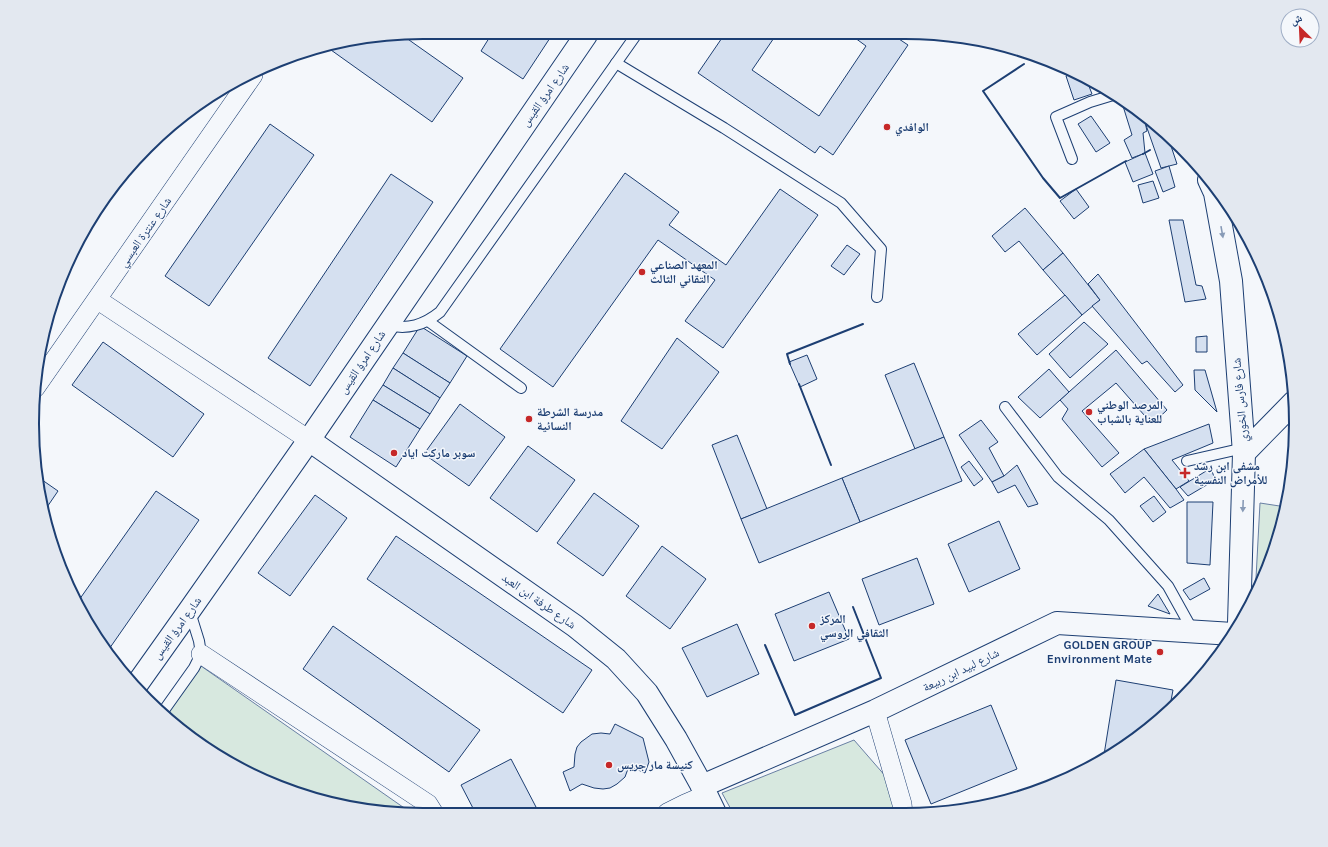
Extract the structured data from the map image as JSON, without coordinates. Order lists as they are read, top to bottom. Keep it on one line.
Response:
{"streets":{"street":["شارع امرؤ القيس","شارع عنترة العبسي","شارع فارس الخوري","شارع طرفة ابن العبد","شارع لبيد ابن ربيعة"]},"crossings":[["شارع امرؤ القيس","شارع طرفة ابن العبد"],["شارع طرفة ابن العبد","شارع لبيد ابن ربيعة"]],"one_way":["شارع فارس الخوري"],"places":{"other":["الوافدي","المعهد الصناعي التقاني الثالث","المرصد الوطني للعناية بالشباب","مدرسة الشرطة النسائية","سوبر ماركت اياد","المركز الثقافي الروسي","GOLDEN GROUP Environment Mate","كنيسة مار جريس"],"health":["مشفى ابن رشد للأمراض النفسية"]},"north":"top left"}
